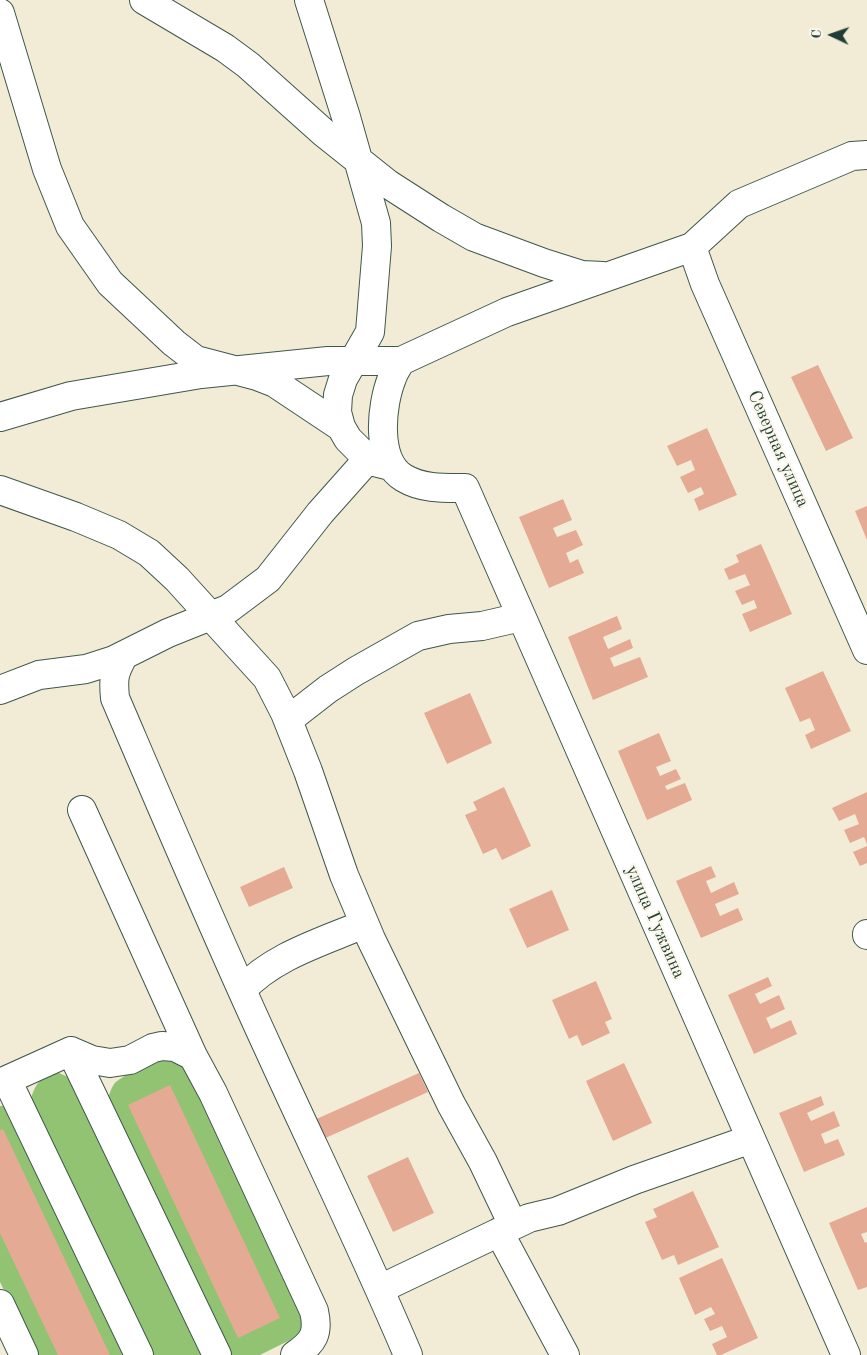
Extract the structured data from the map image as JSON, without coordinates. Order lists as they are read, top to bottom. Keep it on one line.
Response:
{"streets":{"street":["Северная улица","улица Гужвина"]},"north":"left"}
